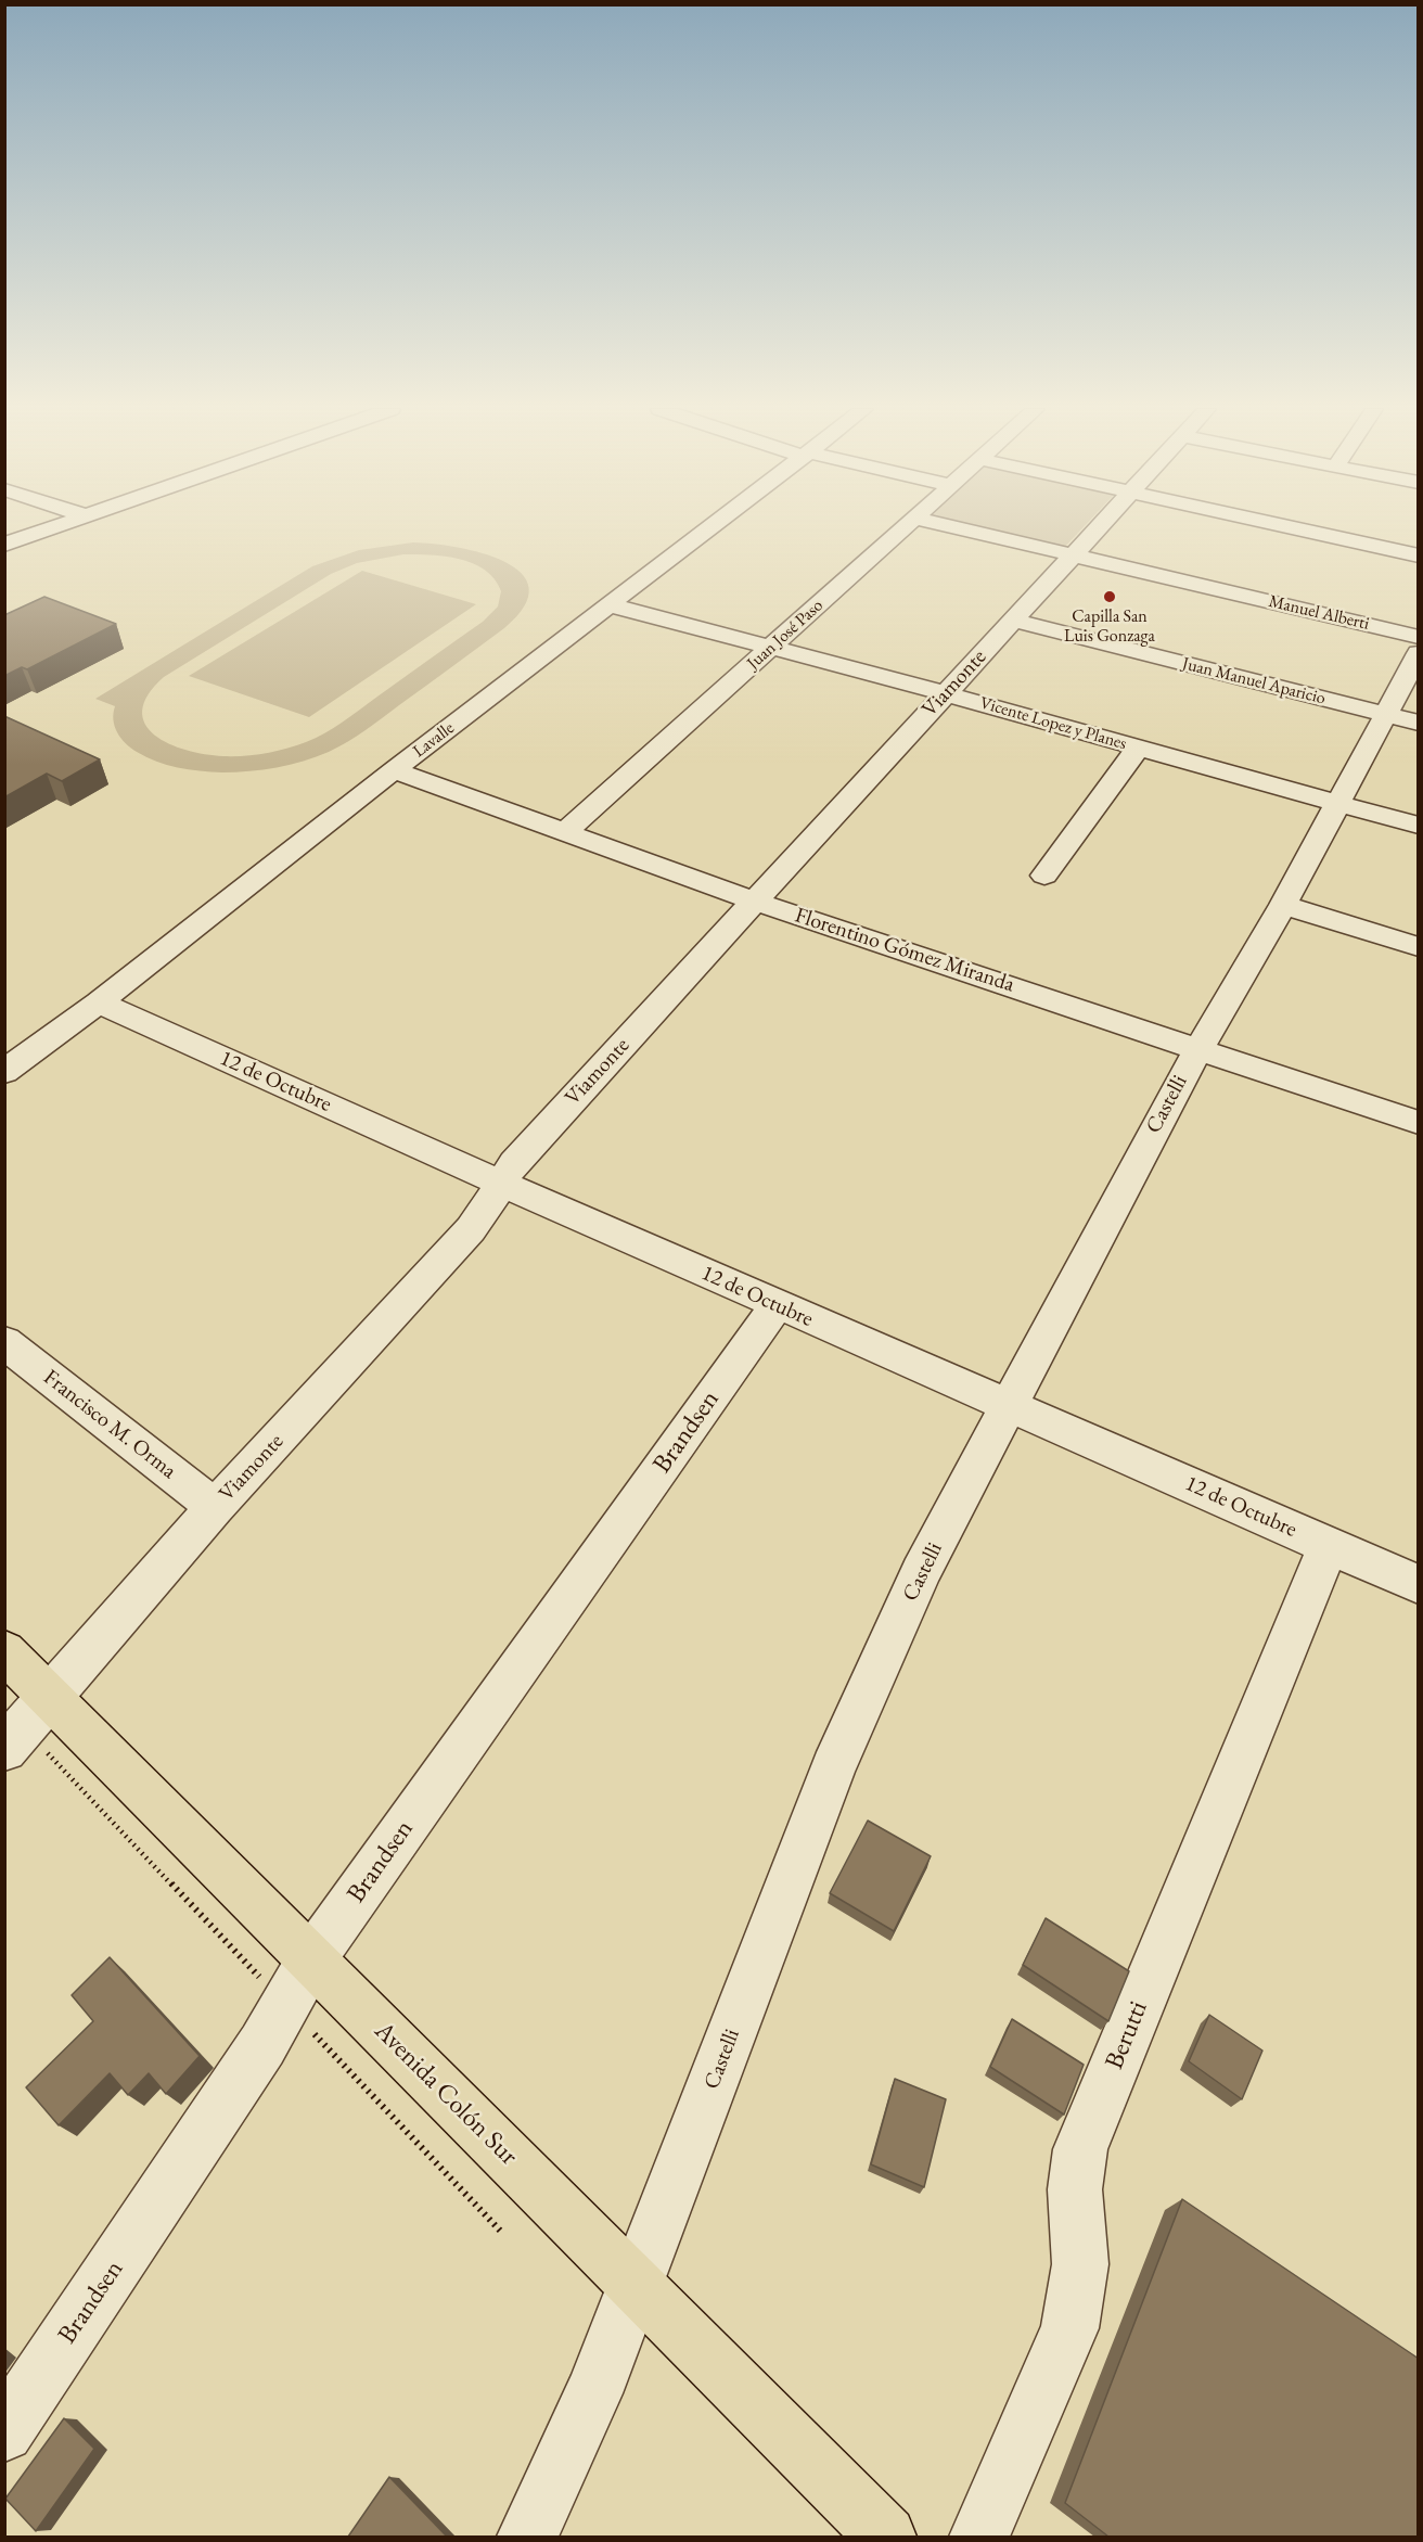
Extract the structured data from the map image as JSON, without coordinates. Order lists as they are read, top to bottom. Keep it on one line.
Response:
{"streets":{"main road":["Avenida Colón Sur"],"street":["Manuel Alberti","Juan José Paso","Juan Manuel Aparicio","Viamonte","Vicente Lopez y Planes","Lavalle","Florentino Gómez Miranda","12 de Octubre","Castelli","Francisco M. Orma","Brandsen","Berutti"]},"crossings":[["Manuel Alberti","Viamonte"],["Juan José Paso","Vicente Lopez y Planes"],["Juan José Paso","Florentino Gómez Miranda"],["Juan Manuel Aparicio","Viamonte"],["Juan Manuel Aparicio","Castelli"],["Viamonte","Vicente Lopez y Planes"],["Viamonte","Florentino Gómez Miranda"],["Viamonte","12 de Octubre"],["Viamonte","Francisco M. Orma"],["Viamonte","Avenida Colón Sur"],["Vicente Lopez y Planes","Lavalle"],["Vicente Lopez y Planes","Castelli"],["Lavalle","Florentino Gómez Miranda"],["Lavalle","12 de Octubre"],["Florentino Gómez Miranda","Castelli"],["12 de Octubre","Castelli"],["12 de Octubre","Brandsen"],["12 de Octubre","Berutti"],["Castelli","Avenida Colón Sur"],["Brandsen","Avenida Colón Sur"]],"places":["Capilla San Luis Gonzaga"]}
